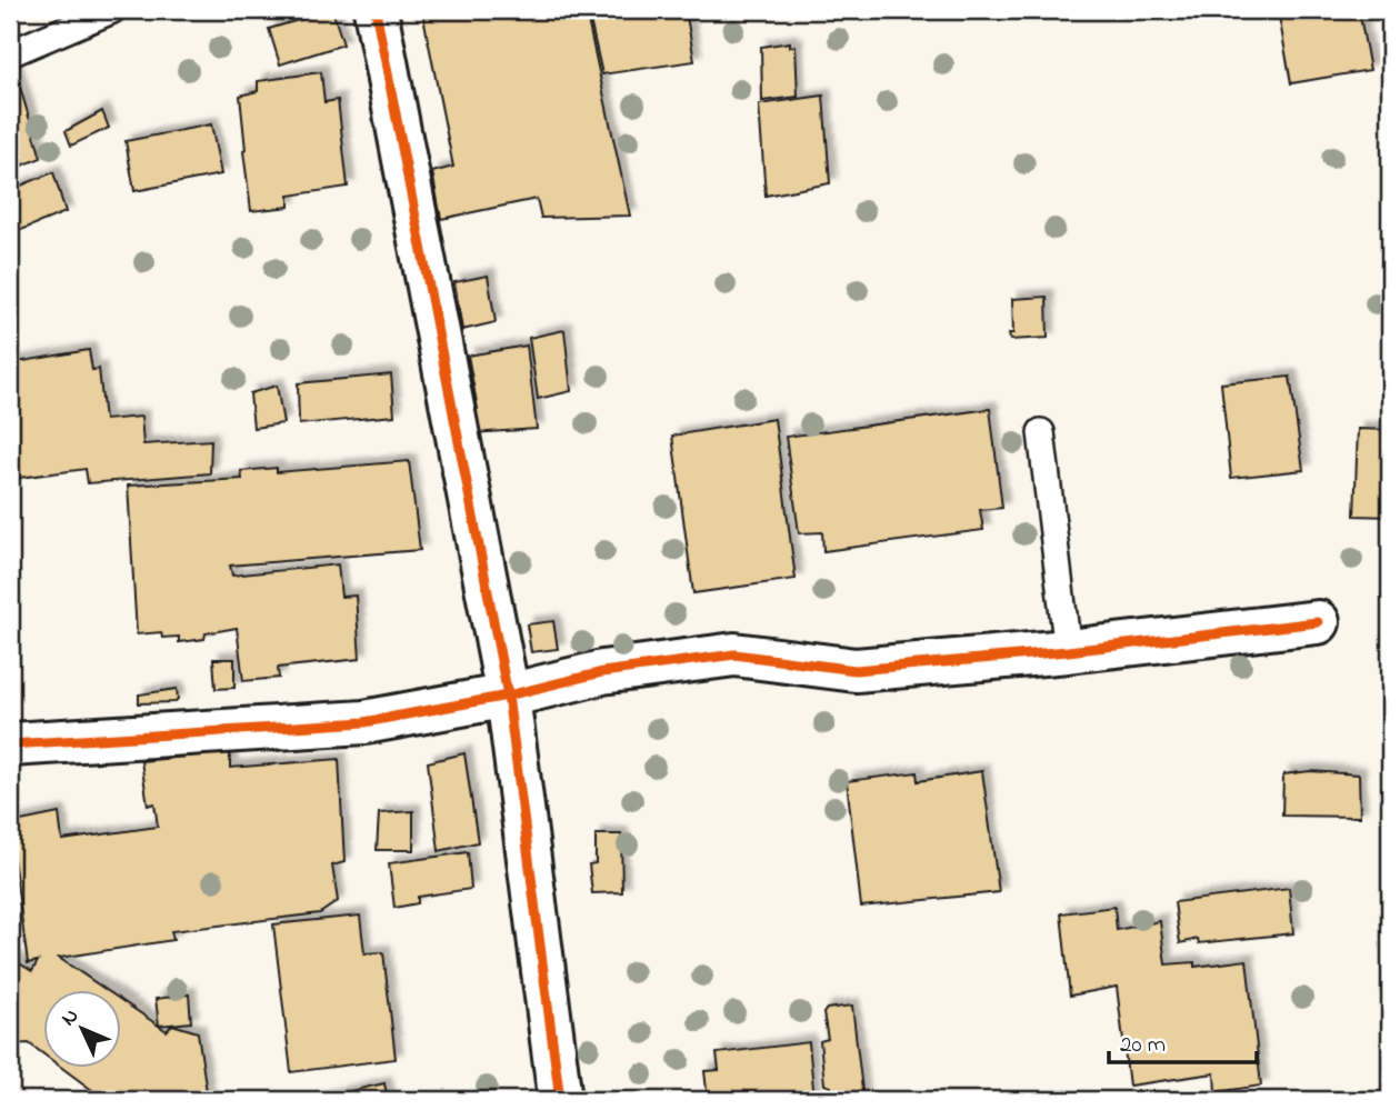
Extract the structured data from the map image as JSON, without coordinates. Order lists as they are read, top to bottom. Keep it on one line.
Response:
{"scale_bar":"20 m","north":"top left"}
